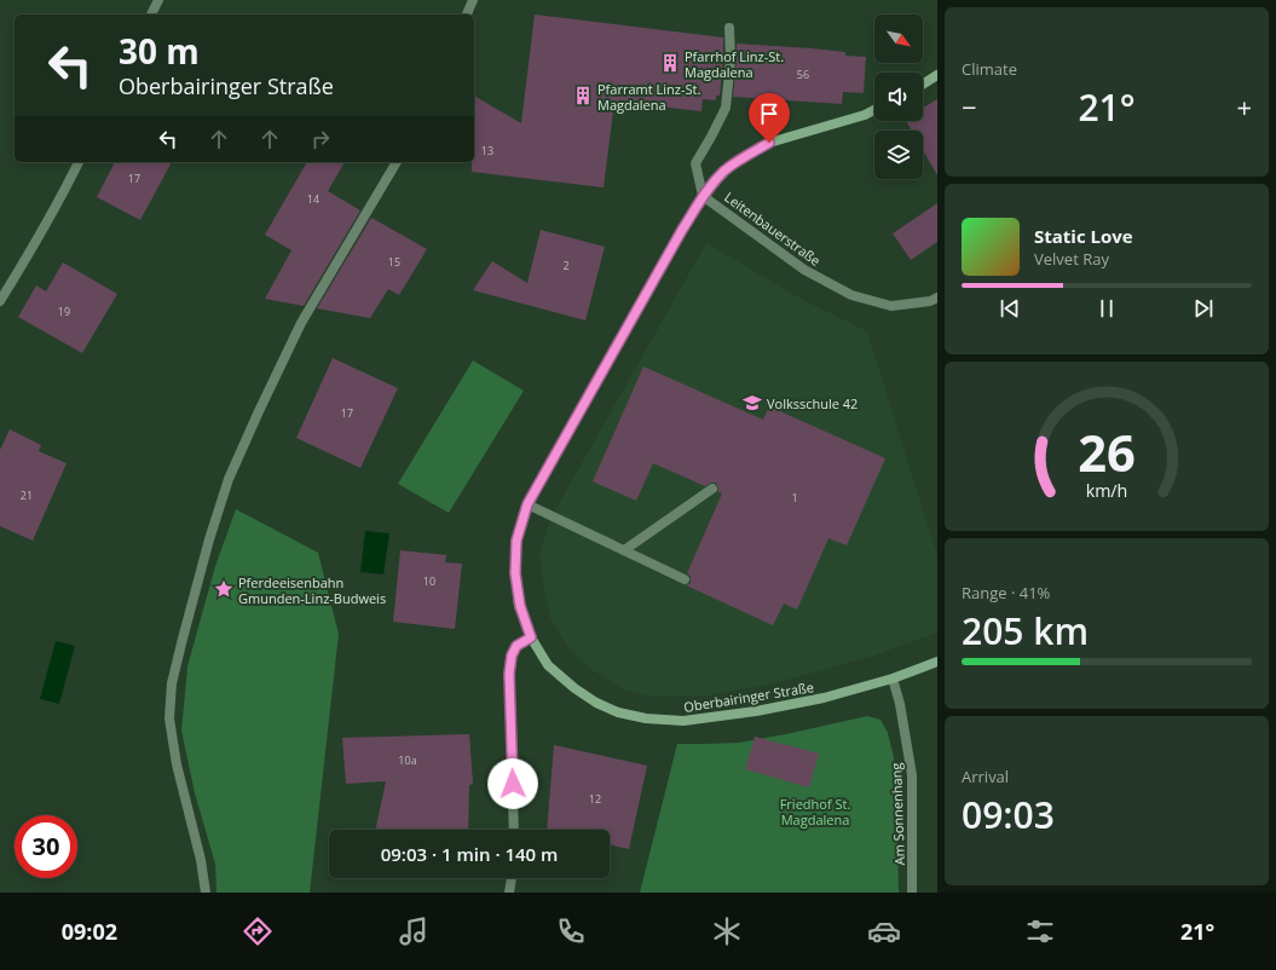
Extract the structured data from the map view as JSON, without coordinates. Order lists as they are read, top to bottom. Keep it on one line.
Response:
{"streets":{"street":["Leitenbauerstraße","Oberbairinger Straße","Am Sonnenhang"]},"crossings":[["Leitenbauerstraße","Oberbairinger Straße"],["Oberbairinger Straße","Am Sonnenhang"]],"parks":["Friedhof St. Magdalena"],"places":{"building":["Pfarrhof Linz-St. Magdalena","Pfarramt Linz-St. Magdalena"],"school or university":["Volksschule 42"],"place":["Pferdeeisenbahn Gmunden-Linz-Budweis"]},"house_numbers":["56","13","17","14","15","2","19","17","21","1","10","10a","12"],"north":"bottom right","page":{"tile":["Climate",["Range · 41%","205 km"],["Arrival","09:03"]],"turn":["30 m","Oberbairinger Straße"],"heat":["−","21°","+"],"song":["Static Love","Velvet Ray"],"limit":"30","trip":"09:03 · 1 min · 140 m","tabs":["09:02","21°"],"gauge":["26","km/h"]}}
